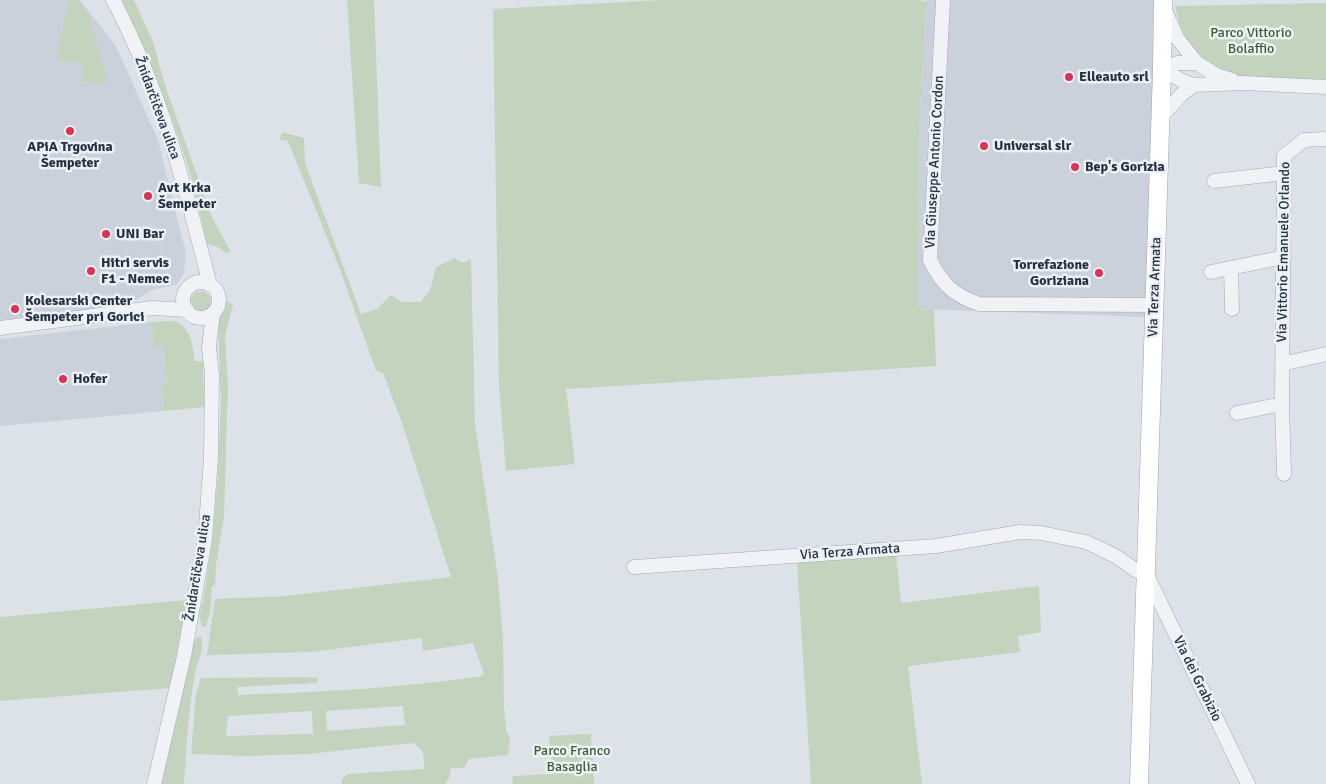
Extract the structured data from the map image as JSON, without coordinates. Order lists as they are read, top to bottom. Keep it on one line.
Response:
{"streets":{"main road":["Via Terza Armata"],"street":["Žnidarčičeva ulica","Via Giuseppe Antonio Cordon","Via Vittorio Emanuele Orlando","Via dei Grabizio"]},"crossings":[["Via Giuseppe Antonio Cordon","Via Terza Armata"],["Via Terza Armata","Via dei Grabizio"]],"parks":["Parco Vittorio Bolaffio","Parco Franco Basaglia"],"places":["Elleauto srl","APiA Trgovina Šempeter","Universal slr","Bep's Gorizia","Avt Krka Šempeter","UNI Bar","Hitri servis F1 - Nemec","Torrefazione Goriziana","Kolesarski Center Šempeter pri Gorici","Hofer"]}
